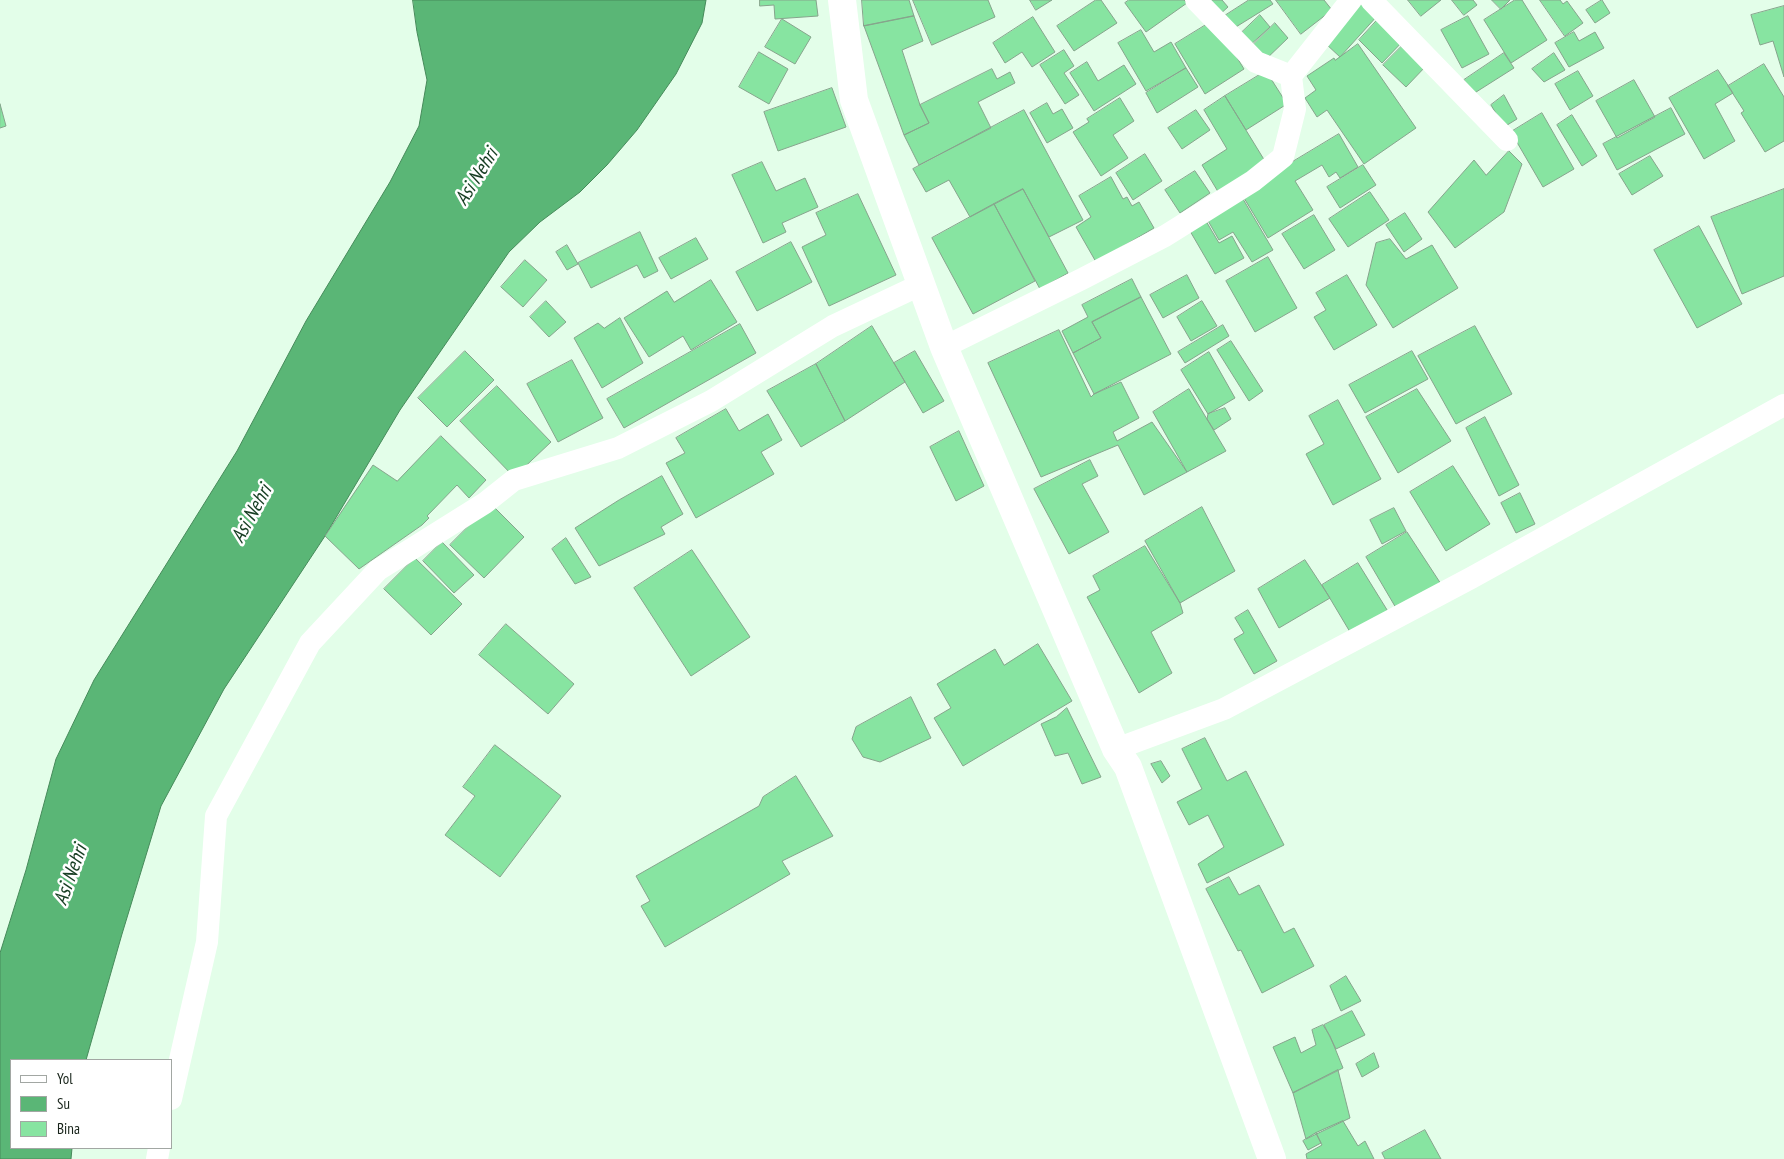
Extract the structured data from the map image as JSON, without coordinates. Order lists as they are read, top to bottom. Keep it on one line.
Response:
{"water":["Asi Nehri"],"legend":["Yol","Su","Bina"]}
